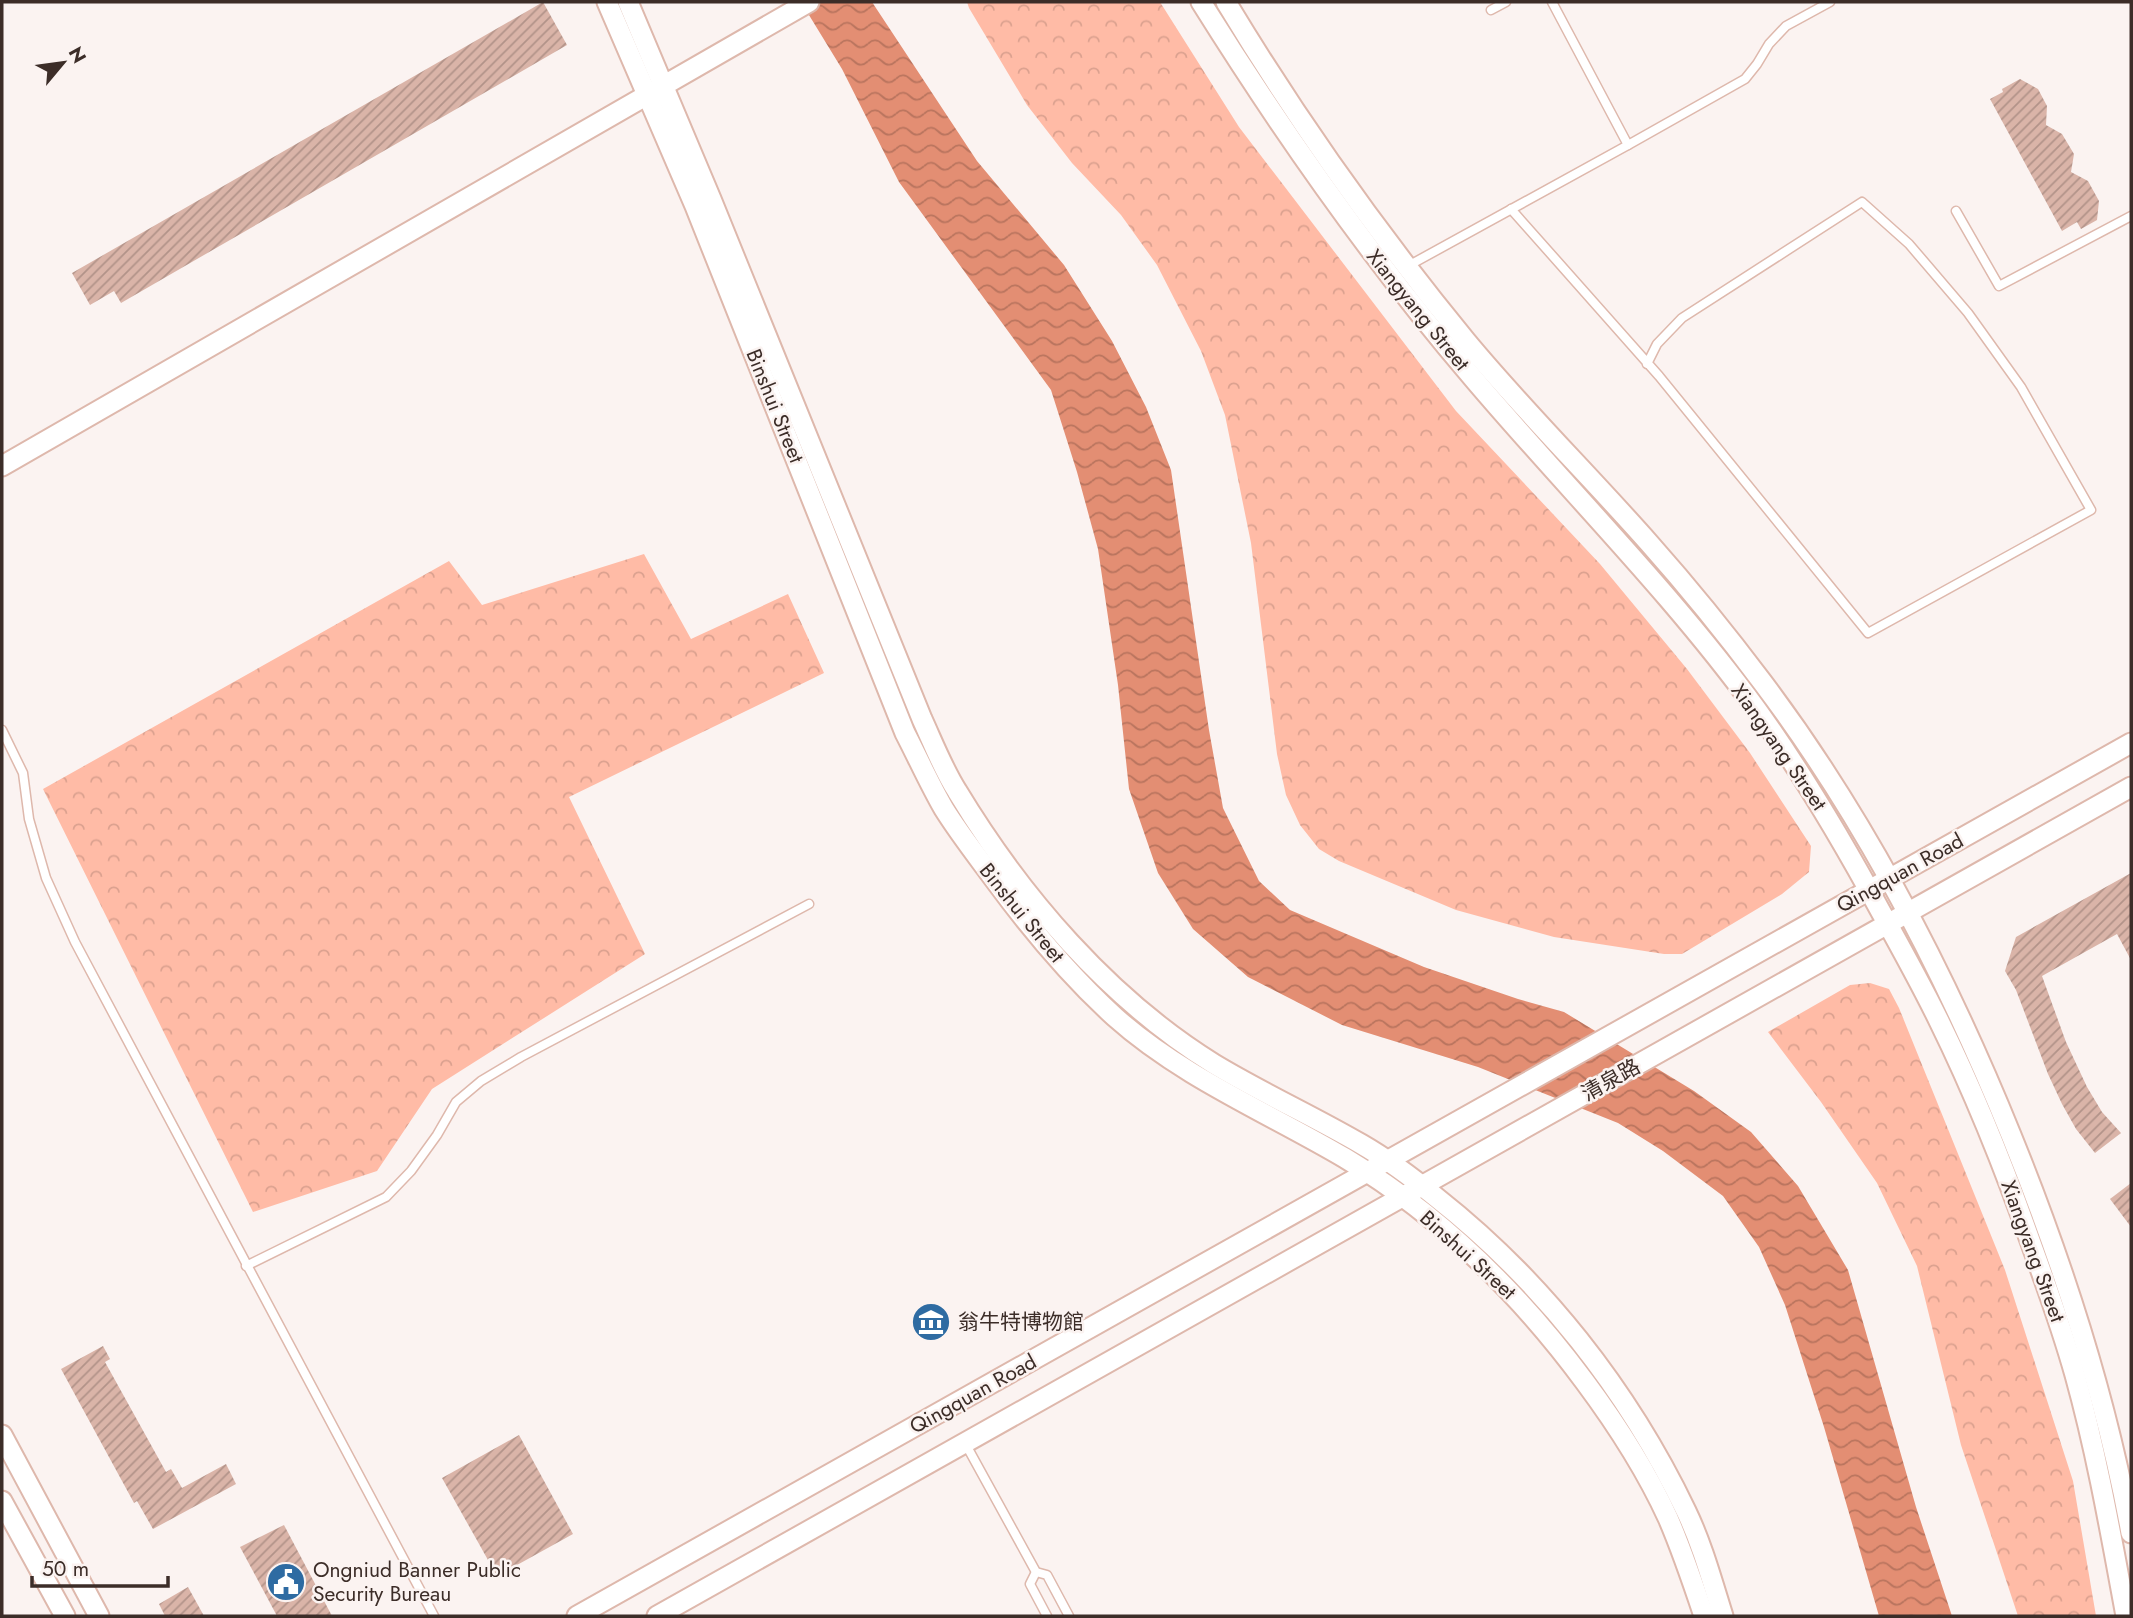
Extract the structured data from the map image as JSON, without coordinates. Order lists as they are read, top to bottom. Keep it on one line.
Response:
{"streets":{"street":["Xiangyang Street","Binshui Street","Qingquan Road","清泉路"]},"crossings":[["Xiangyang Street","Qingquan Road"],["Binshui Street","Qingquan Road"],["Qingquan Road","清泉路"]],"places":{"museum":["翁牛特博物館"],"public building":["Ongniud Banner Public Security Bureau"]},"scale_bar":"50 m","north":"top right"}
